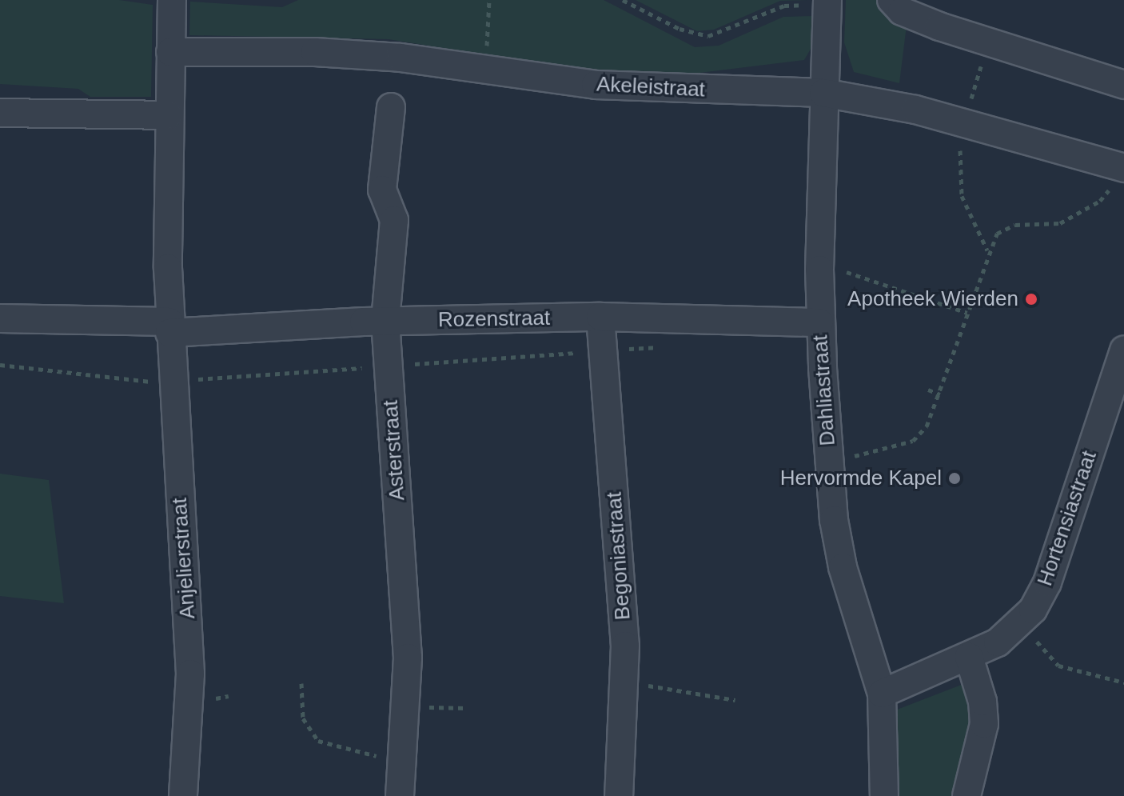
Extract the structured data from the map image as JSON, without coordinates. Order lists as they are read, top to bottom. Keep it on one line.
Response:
{"streets":{"street":["Akeleistraat","Rozenstraat","Dahliastraat","Asterstraat","Hortensiastraat","Begoniastraat","Anjelierstraat"]},"crossings":[["Akeleistraat","Dahliastraat"],["Akeleistraat","Anjelierstraat"],["Rozenstraat","Dahliastraat"],["Rozenstraat","Asterstraat"],["Rozenstraat","Begoniastraat"],["Rozenstraat","Anjelierstraat"],["Dahliastraat","Hortensiastraat"]],"places":["Apotheek Wierden","Hervormde Kapel"]}
